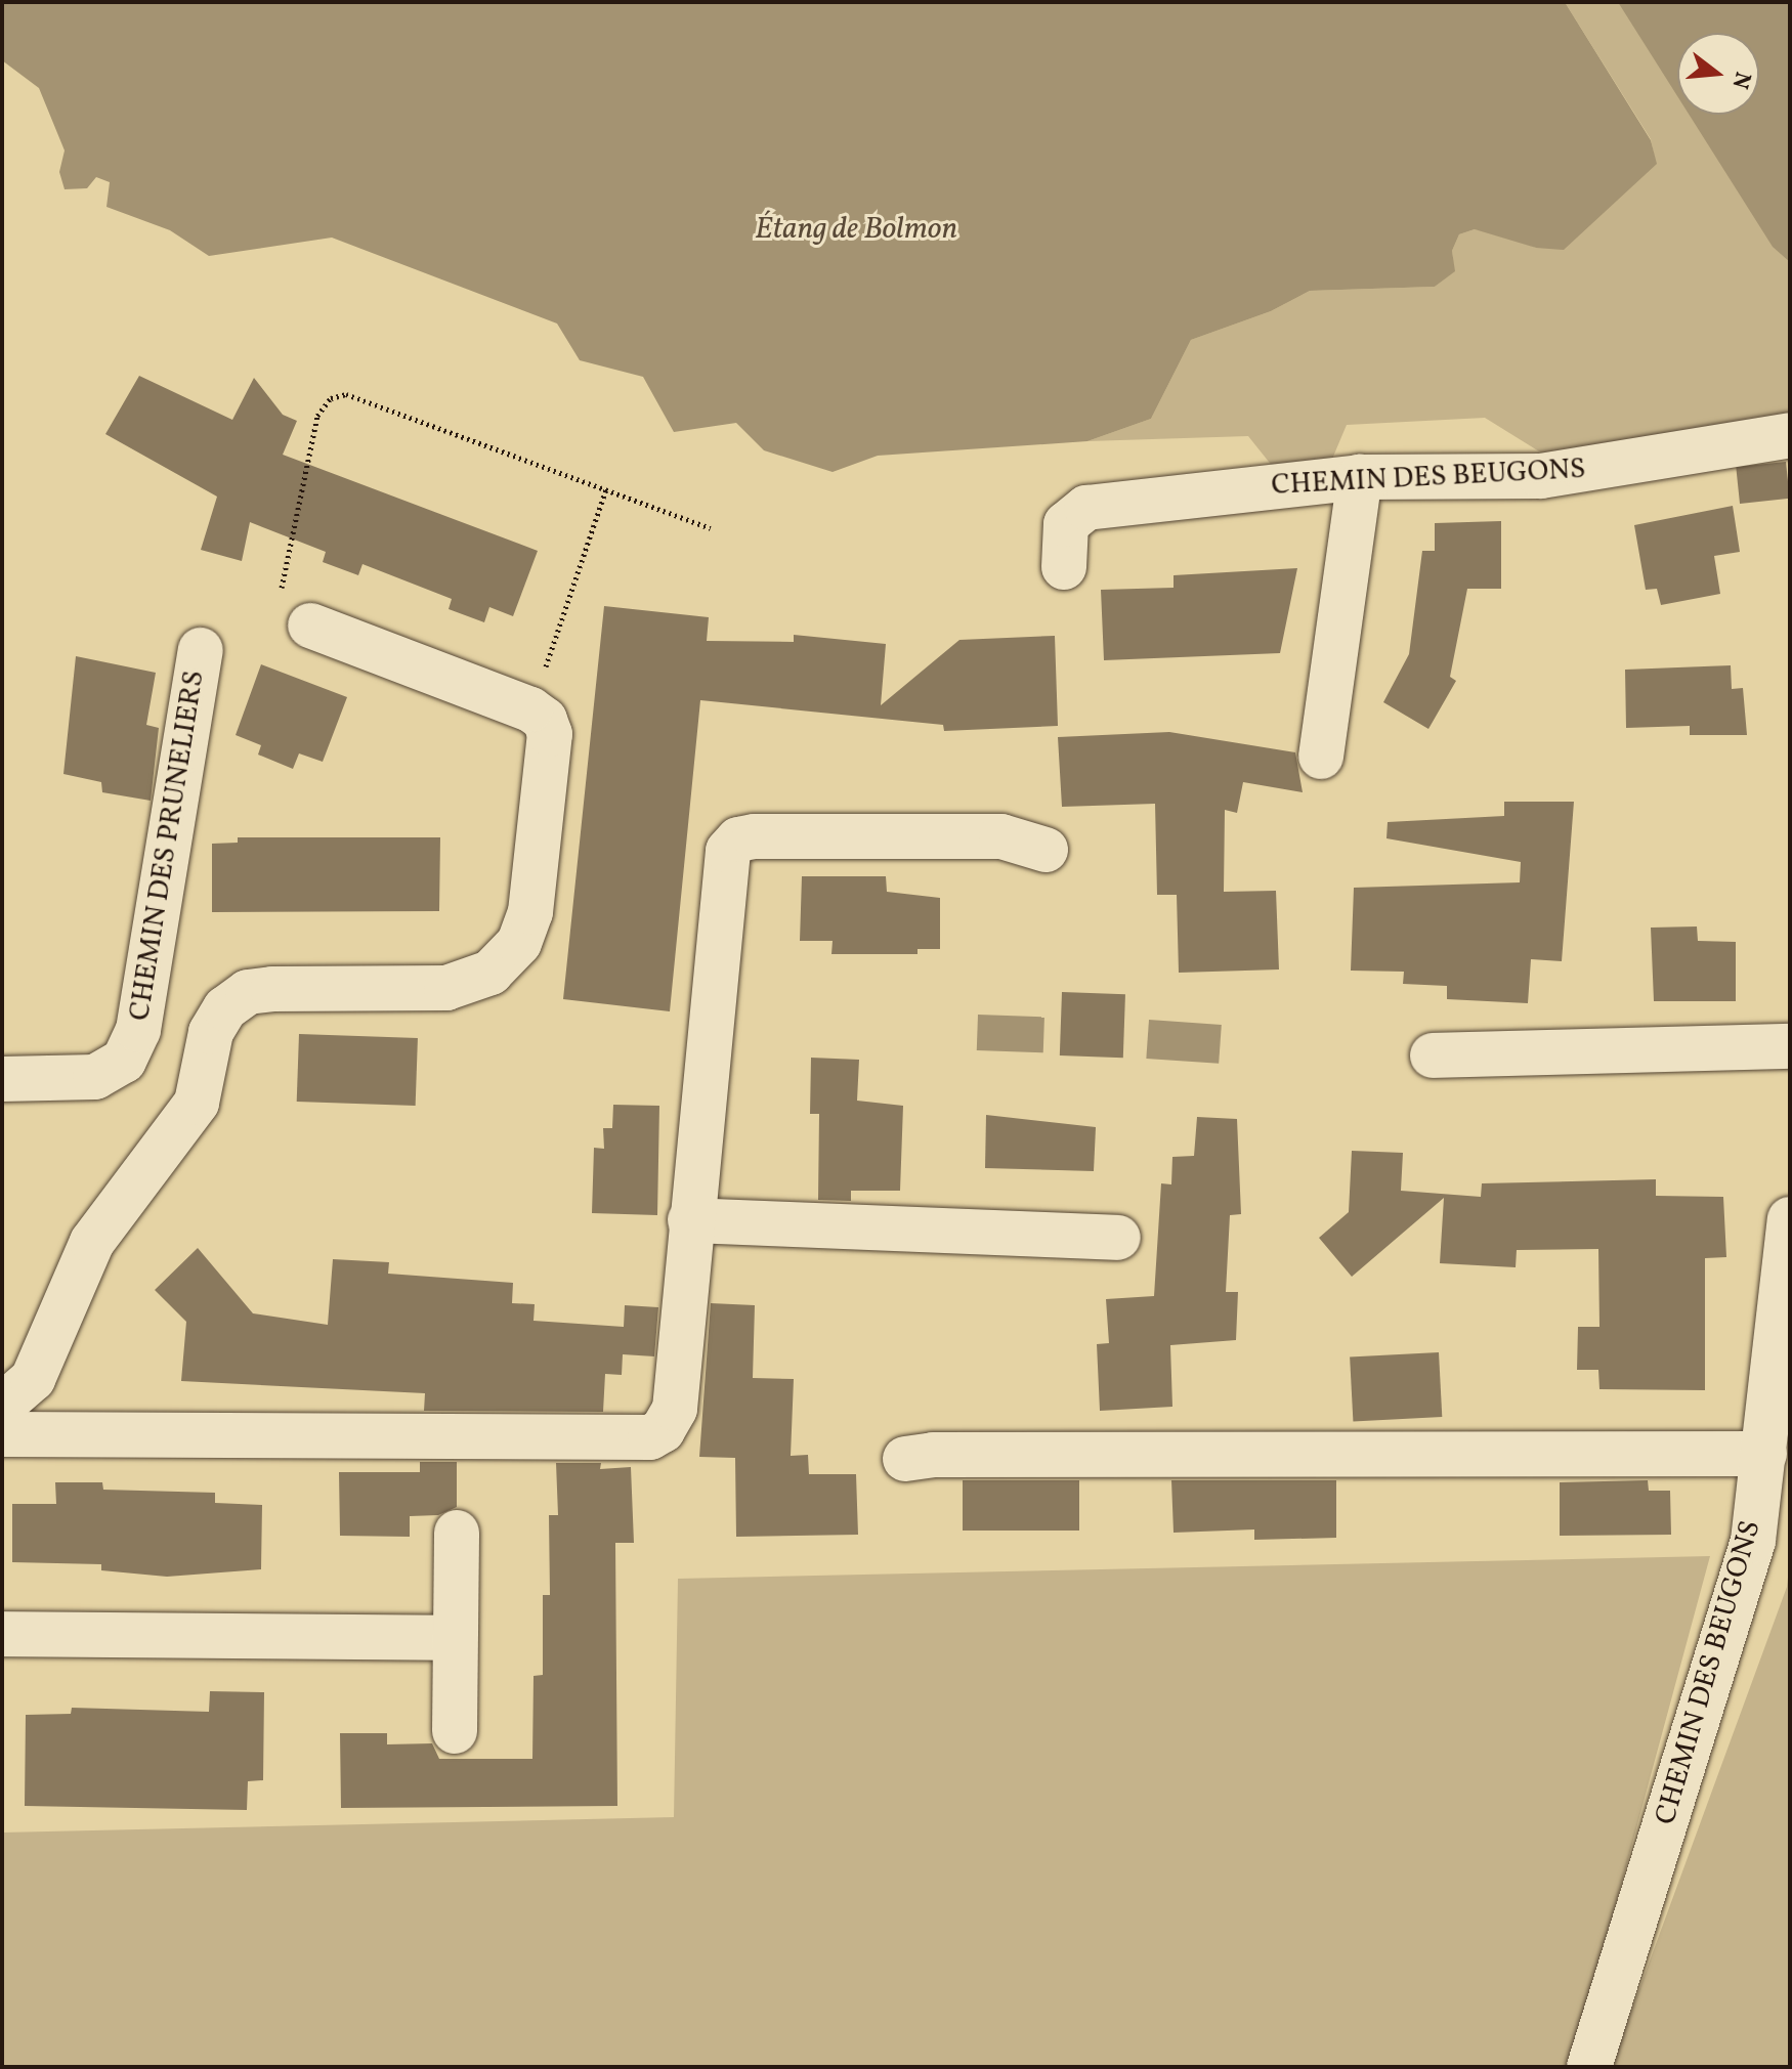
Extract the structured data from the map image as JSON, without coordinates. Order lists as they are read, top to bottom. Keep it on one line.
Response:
{"streets":{"street":["CHEMIN DES BEUGONS","CHEMIN DES PRUNELIERS"]},"water":["Étang de Bolmon"],"north":"right"}
